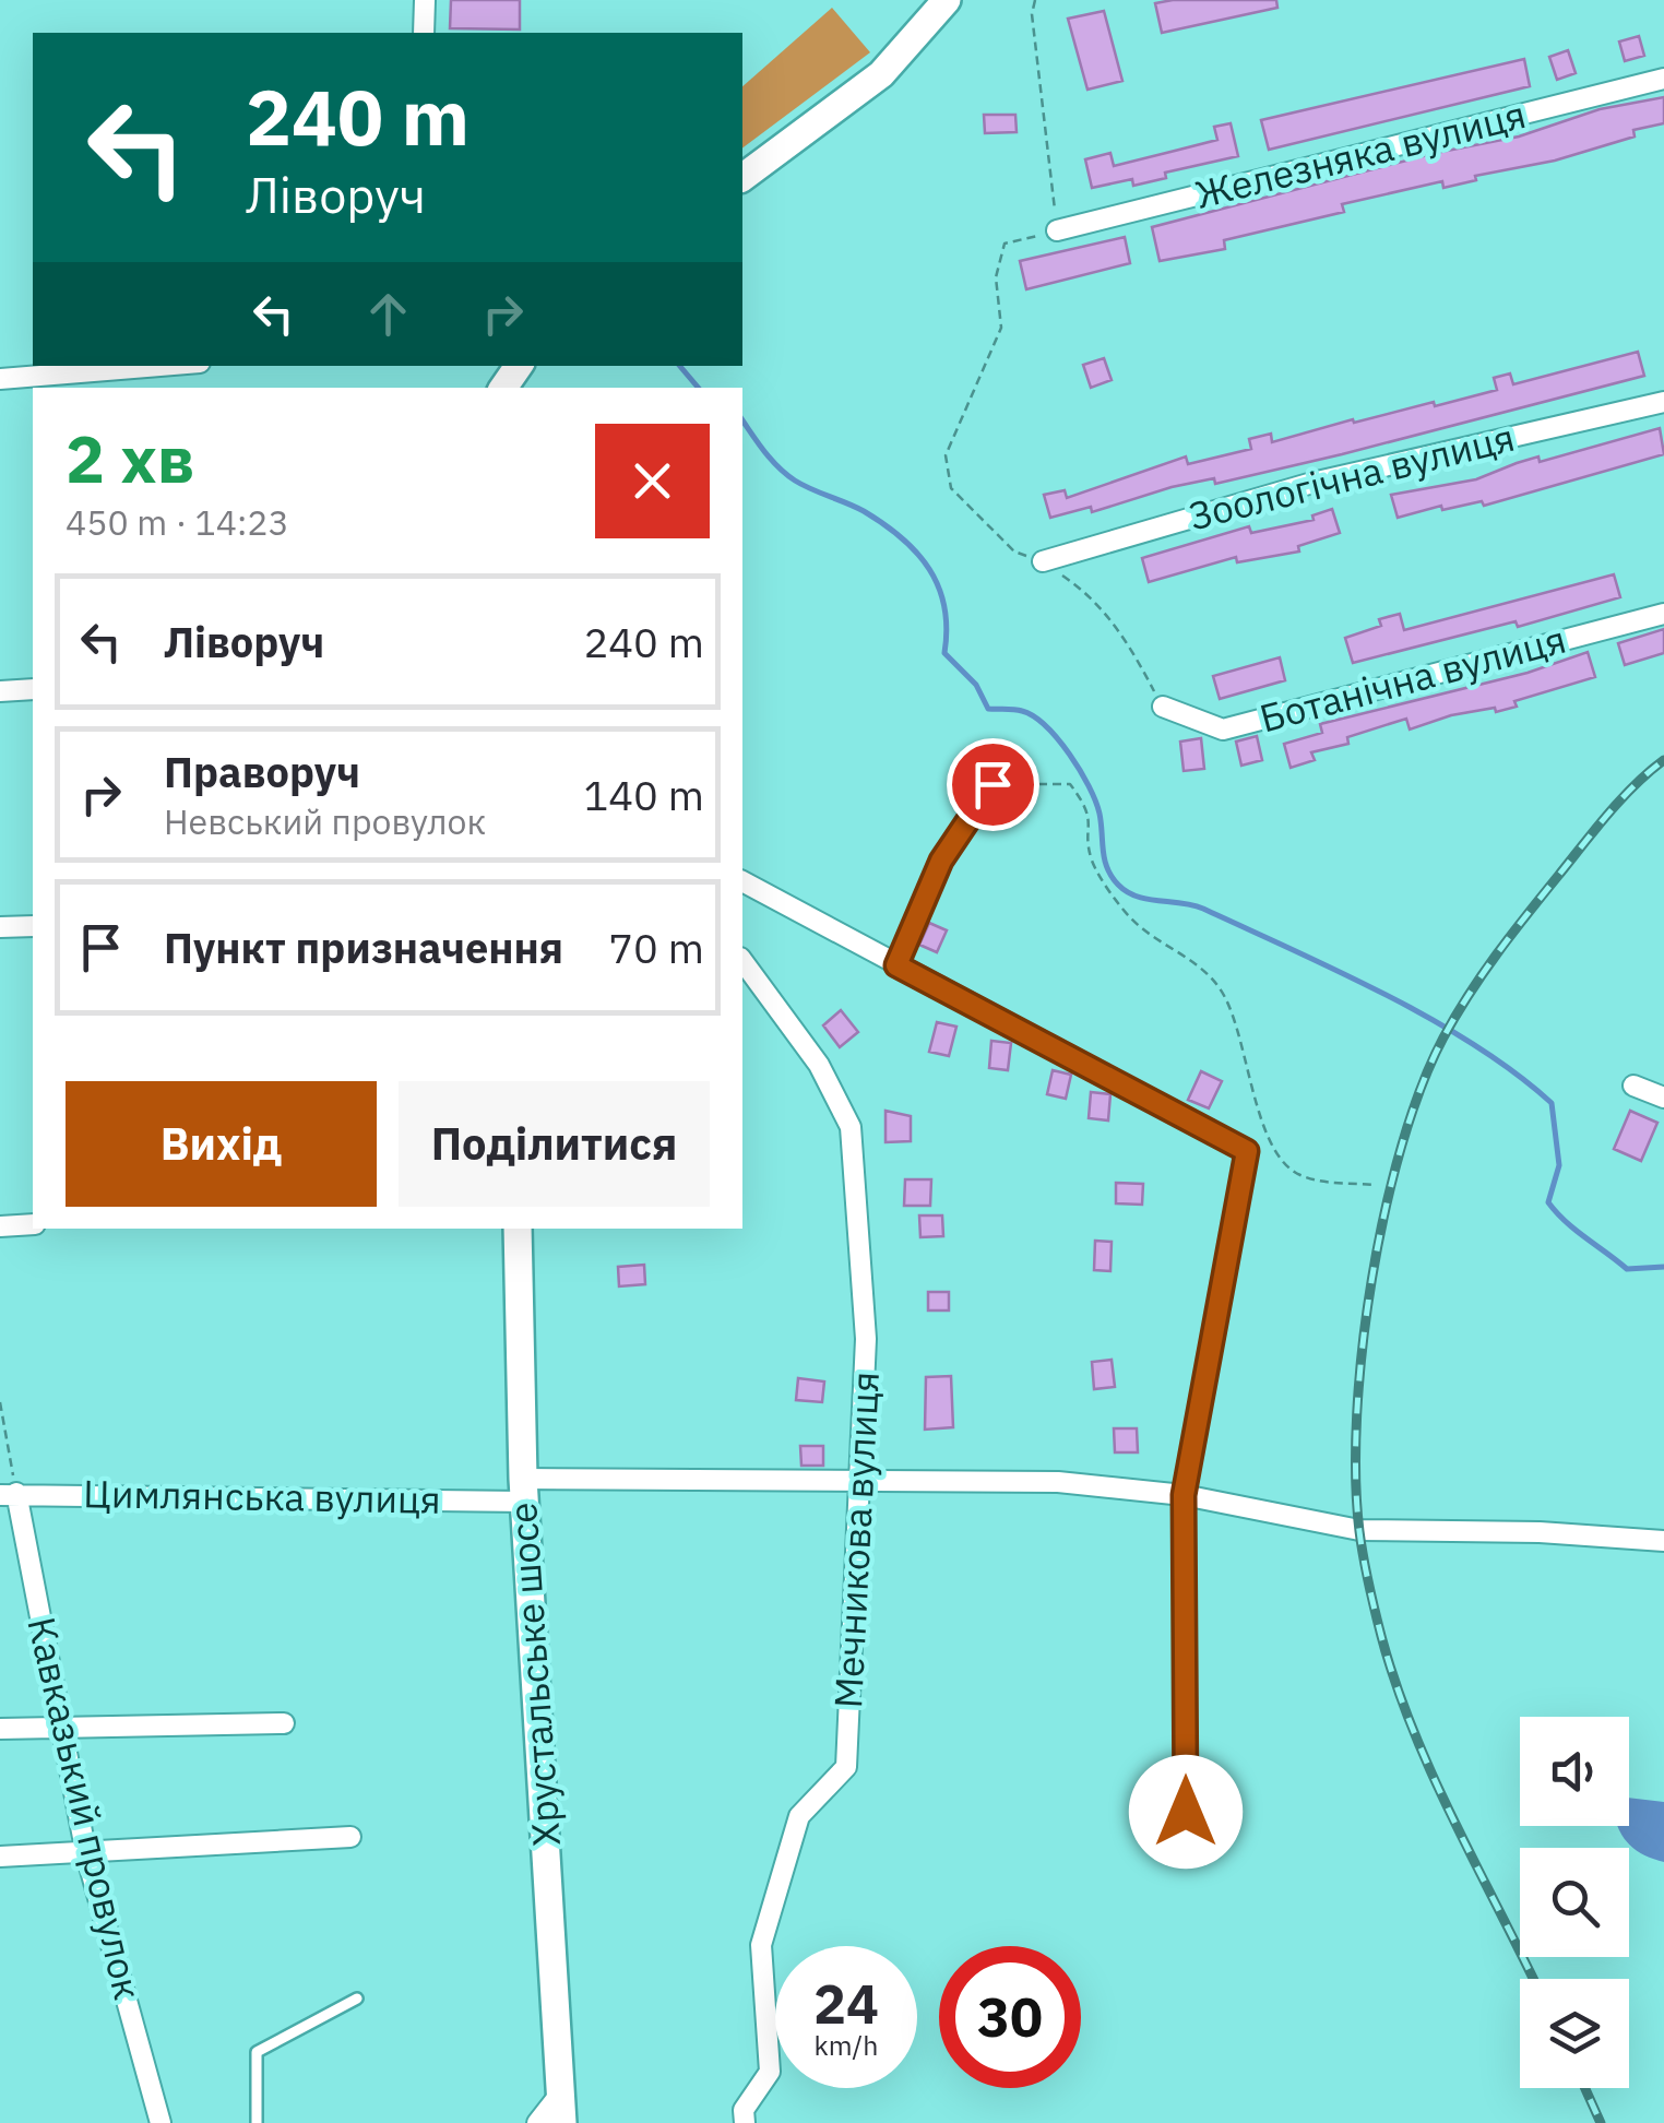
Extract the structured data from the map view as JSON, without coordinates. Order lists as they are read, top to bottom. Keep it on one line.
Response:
{"streets":{"street":["Железняка вулиця","Зоологічна вулиця","Ботанічна вулиця","Цимлянська вулиця","Мечникова вулиця","Хрустальське шосе","Кавказький провулок"]},"crossings":[["Цимлянська вулиця","Мечникова вулиця"],["Цимлянська вулиця","Хрустальське шосе"],["Цимлянська вулиця","Кавказький провулок"]],"page":{"turn":["240 m","Ліворуч"],"heading":["2 хв","450 m · 14:23"],"list":[{"name":"Ліворуч","value":"240 m"},{"name":"Праворуч","note":"Невський провулок","value":"140 m"},{"name":"Пункт призначення","value":"70 m"}],"buttons":["Вихід","Поділитися"],"speed":"24 km/h","limit":"30"}}
